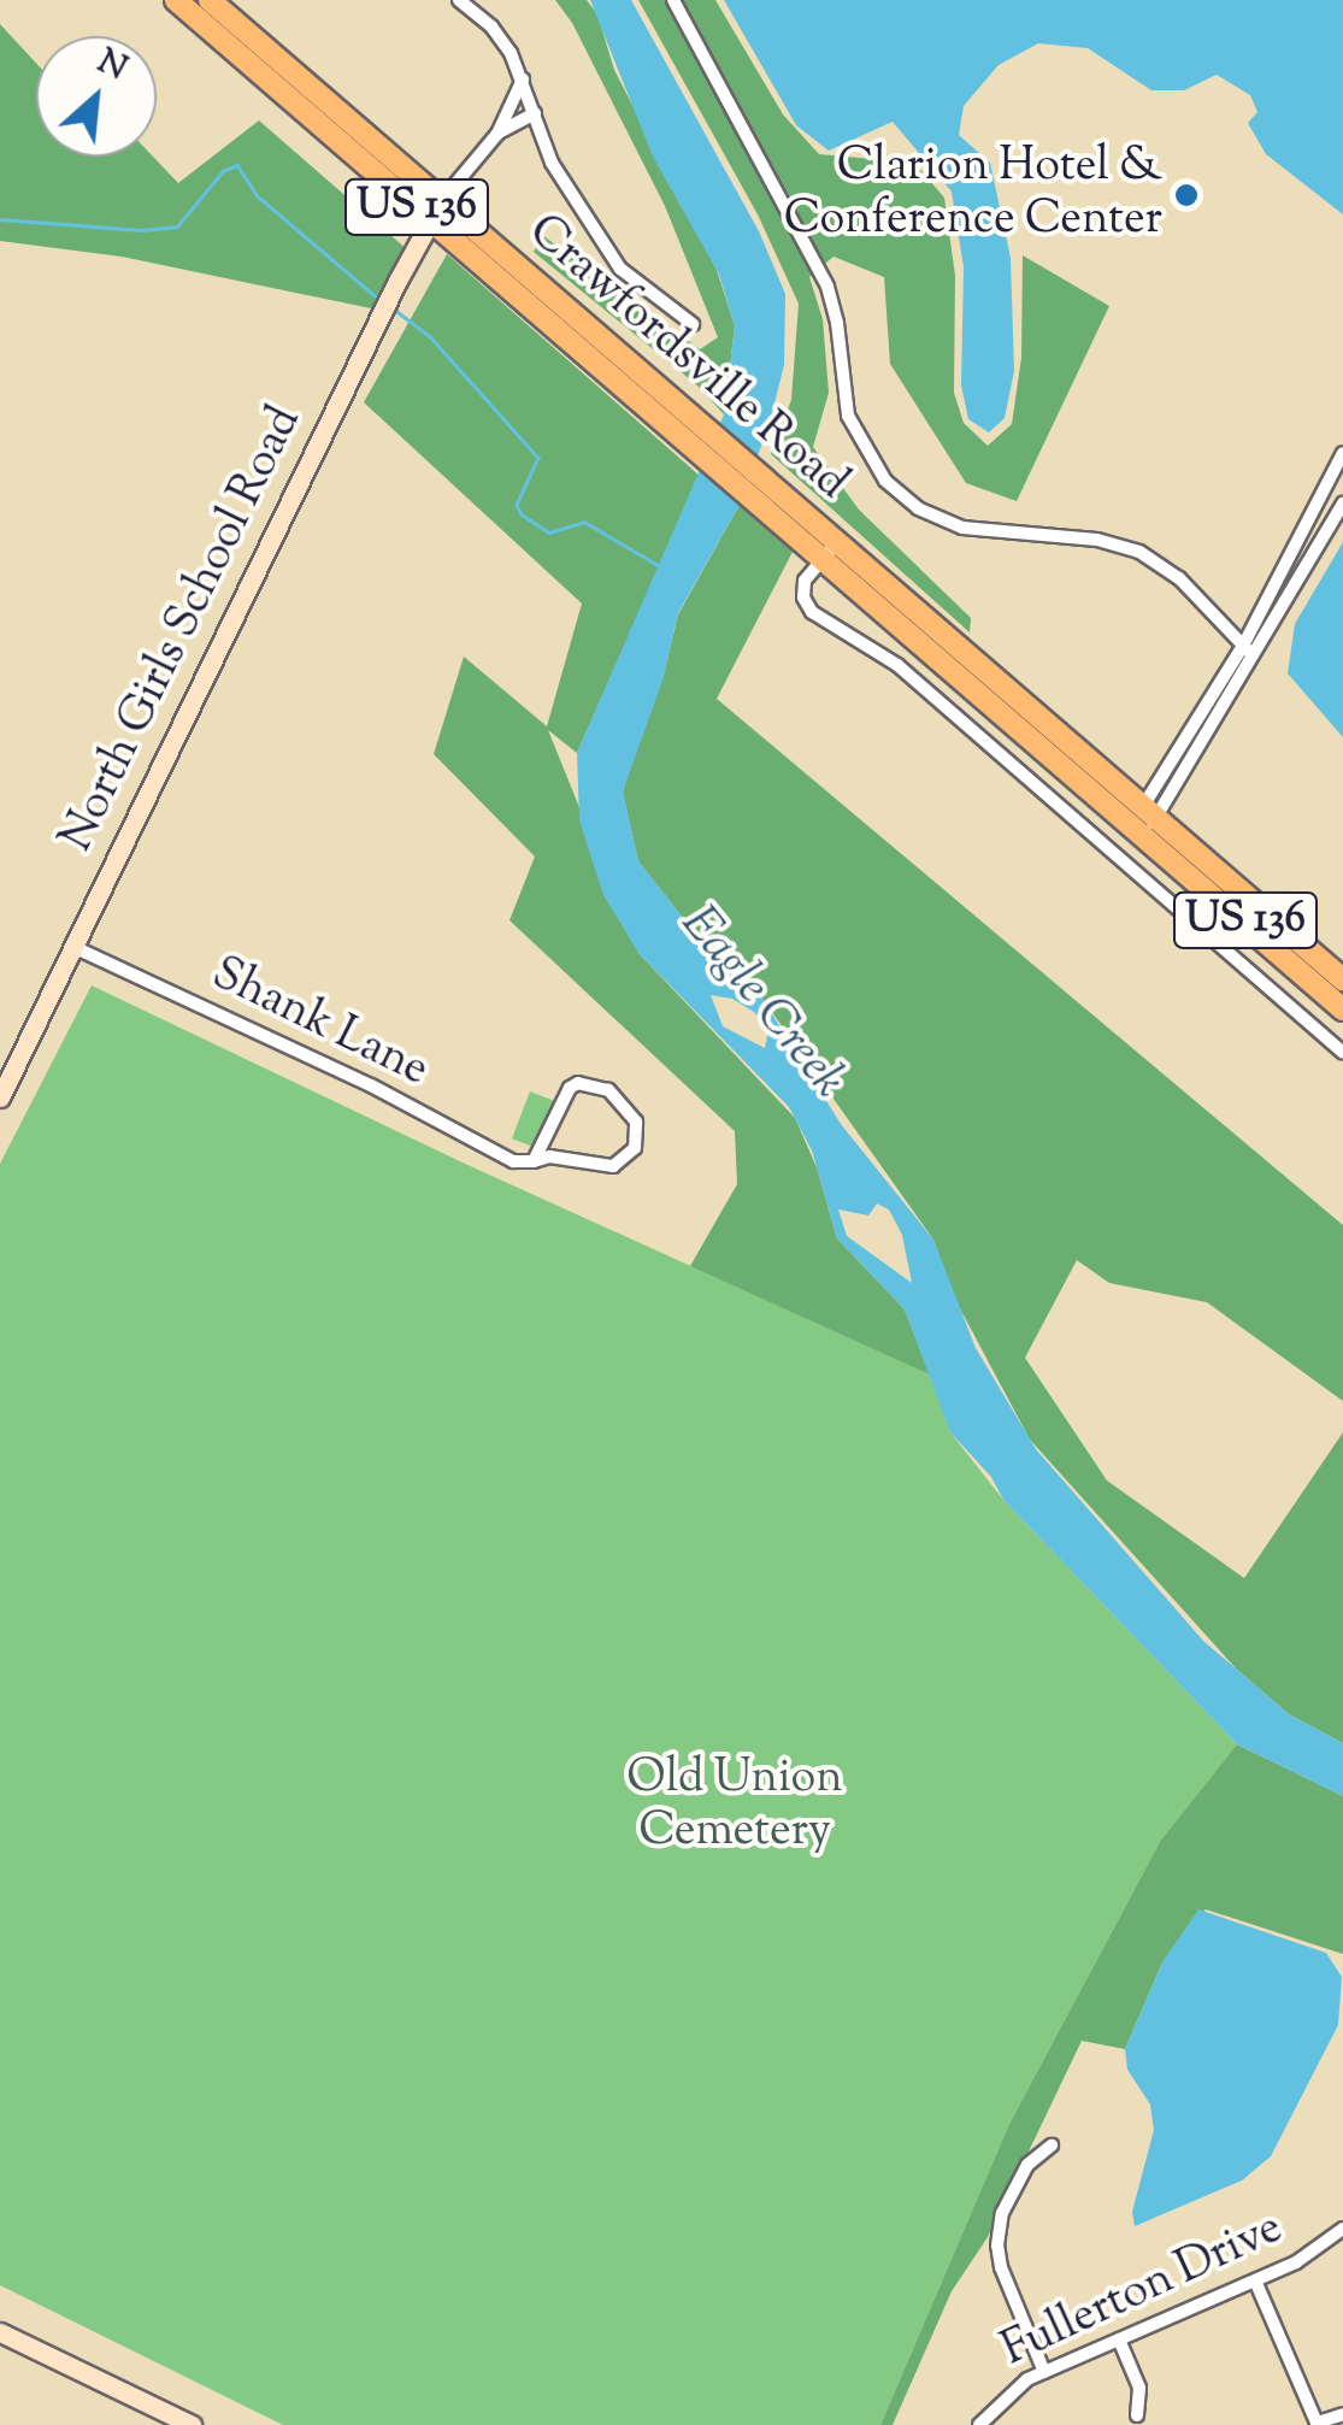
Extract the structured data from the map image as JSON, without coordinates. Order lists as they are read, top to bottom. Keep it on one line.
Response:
{"streets":{"main road":["US 136","Crawfordsville Road","North Girls School Road"],"street":["Shank Lane","Fullerton Drive"]},"crossings":[["Crawfordsville Road","North Girls School Road"],["North Girls School Road","Shank Lane"]],"water":["Eagle Creek"],"parks":["Old Union Cemetery"],"places":["Clarion Hotel & Conference Center"],"north":"top right"}
